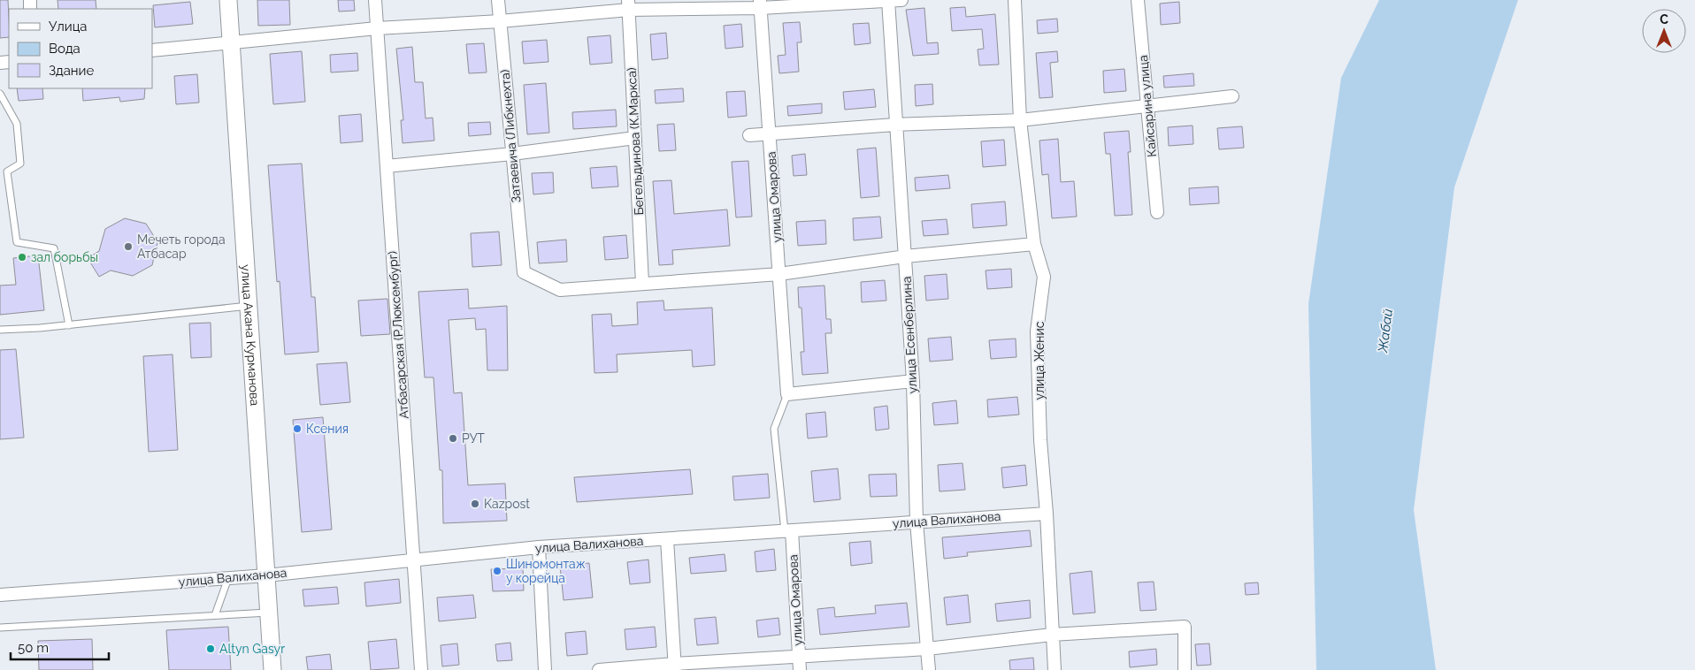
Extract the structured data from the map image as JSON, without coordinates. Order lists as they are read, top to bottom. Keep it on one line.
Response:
{"streets":{"main road":["улица Акана Курманова"],"street":["Кайсарина улица","Затаевича (Либкнехта)","Бегельдинова (К.Маркса)","улица Омарова","Атбасарская (Р.Люксембург)","улица Есенберлина","улица Женис","улица Валиханова"]},"crossings":[["Затаевича (Либкнехта)","Бегельдинова (К.Маркса)"],["улица Омарова","улица Валиханова"],["улица Акана Курманова","улица Валиханова"],["Атбасарская (Р.Люксембург)","улица Валиханова"],["улица Есенберлина","улица Валиханова"],["улица Женис","улица Валиханова"]],"water":["Жабай"],"places":["Мечеть города Атбасар","зал борьбы","Ксения","РУТ","Kazpost","Шиномонтаж у корейца","Altyn Gasyr"],"legend":["Улица","Вода","Здание"],"scale_bar":"50 m","north":"top"}
